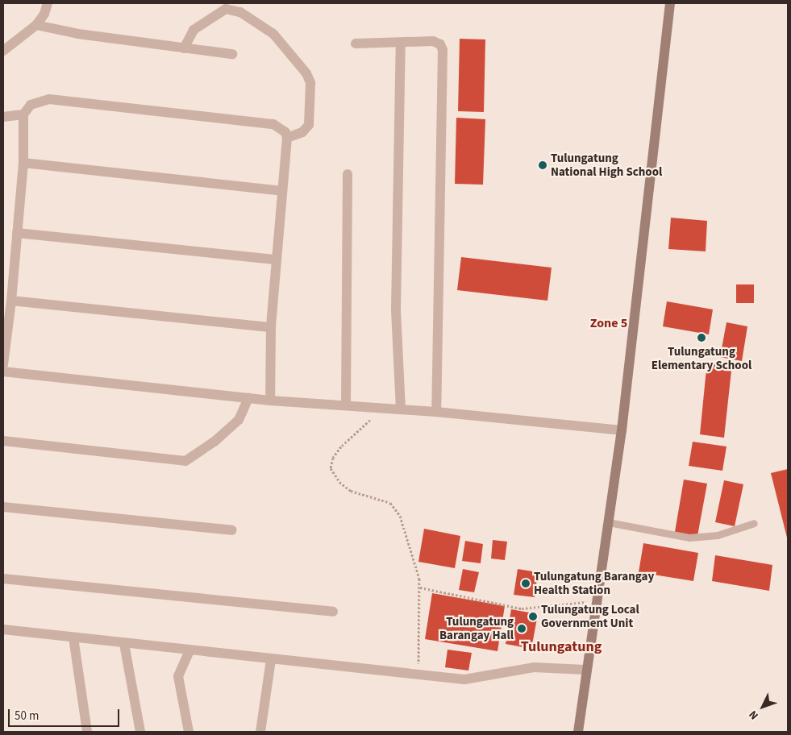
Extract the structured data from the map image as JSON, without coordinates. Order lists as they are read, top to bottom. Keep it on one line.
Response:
{"districts":["Zone 5","Tulungatung"],"places":["Tulungatung National High School","Tulungatung Elementary School","Tulungatung Barangay Health Station","Tulungatung Local Government Unit","Tulungatung Barangay Hall"],"scale_bar":"50 m","north":"bottom left"}
